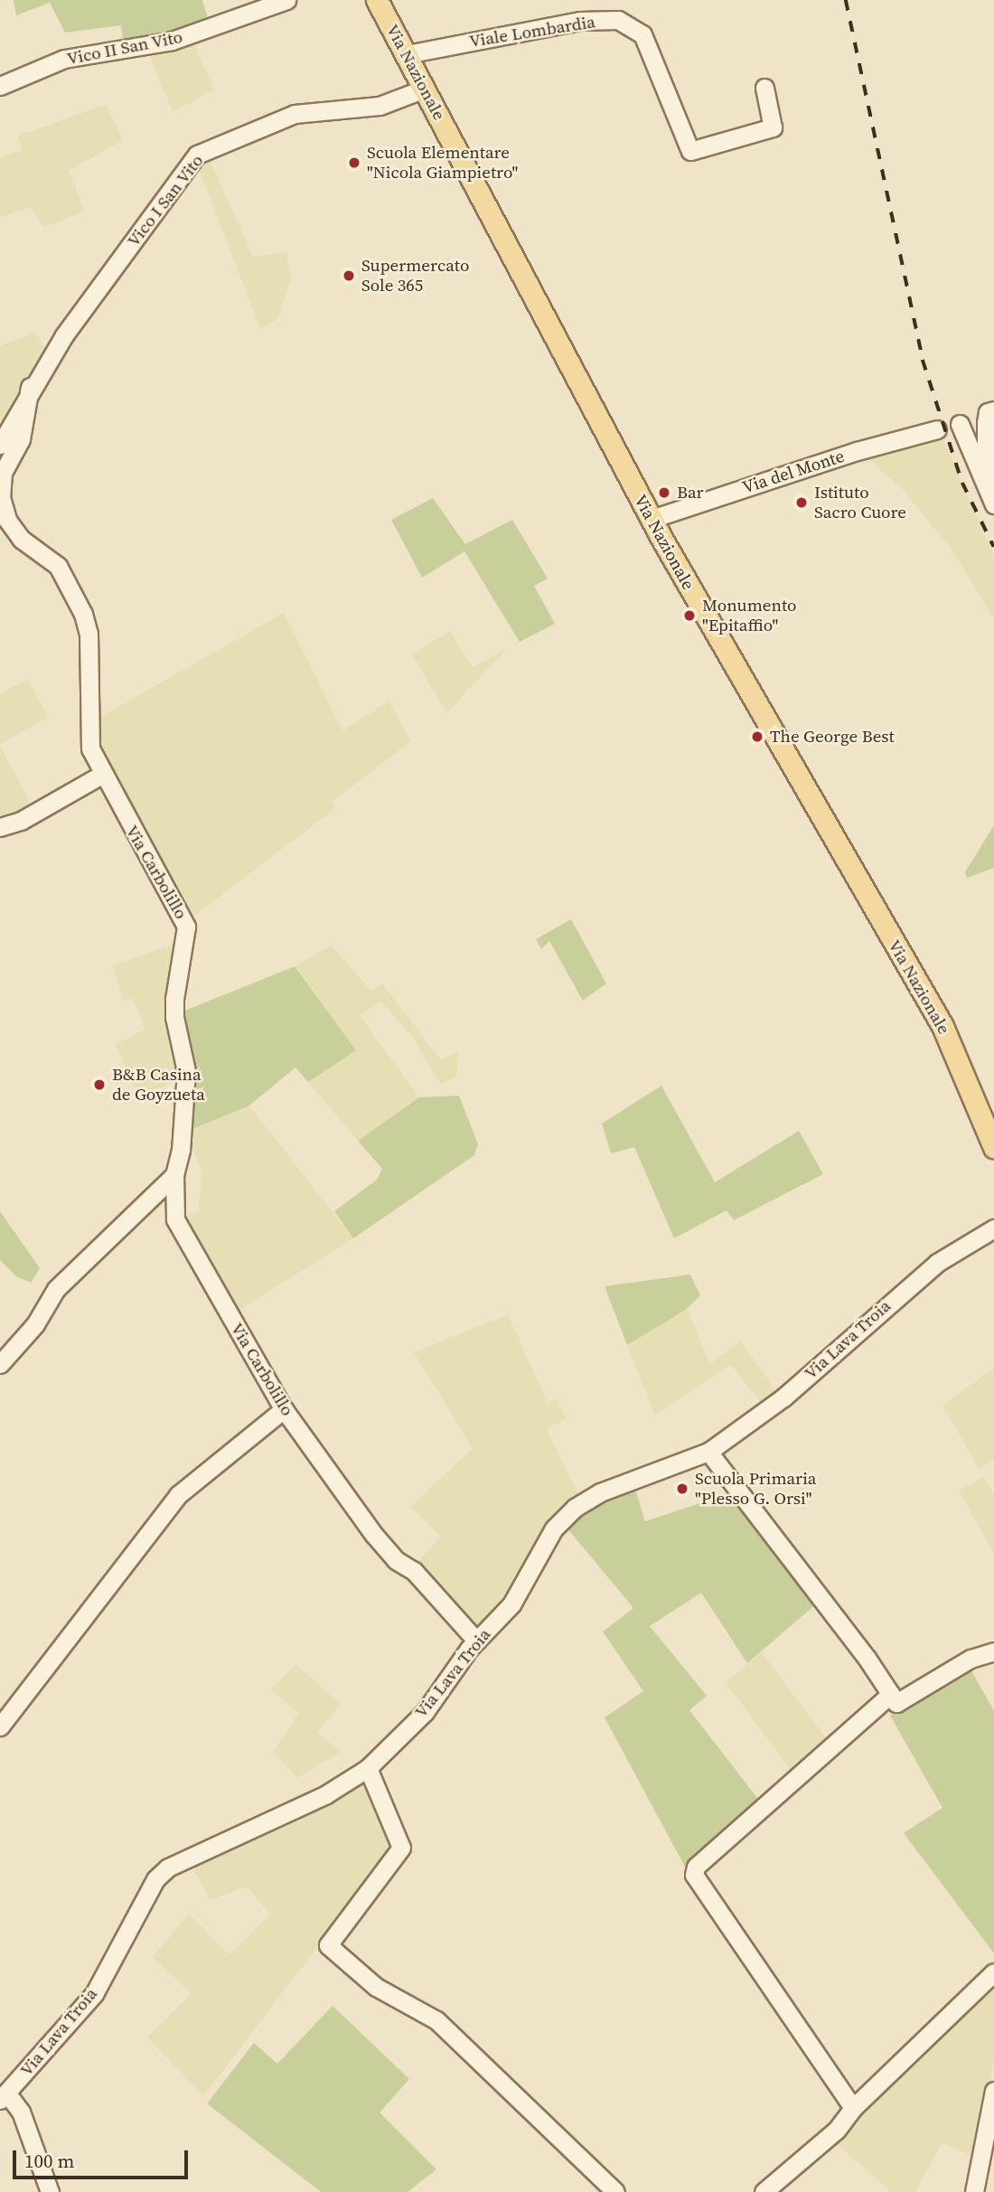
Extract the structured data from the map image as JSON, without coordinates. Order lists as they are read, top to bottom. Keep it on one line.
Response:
{"streets":{"main road":["Via Nazionale"],"street":["Viale Lombardia","Vico II San Vito","Vico I San Vito","Via del Monte","Via Carbolillo","Via Lava Troia"]},"crossings":[["Viale Lombardia","Via Nazionale"],["Via Nazionale","Vico I San Vito"],["Via Nazionale","Via del Monte"],["Vico I San Vito","Via Carbolillo"],["Via Carbolillo","Via Lava Troia"]],"places":["Scuola Elementare \"Nicola Giampietro\"","Supermercato Sole 365","Bar","Istituto Sacro Cuore","Monumento \"Epitaffio\"","The George Best","B&B Casina de Goyzueta","Scuola Primaria \"Plesso G. Orsi\""],"scale_bar":"100 m"}
